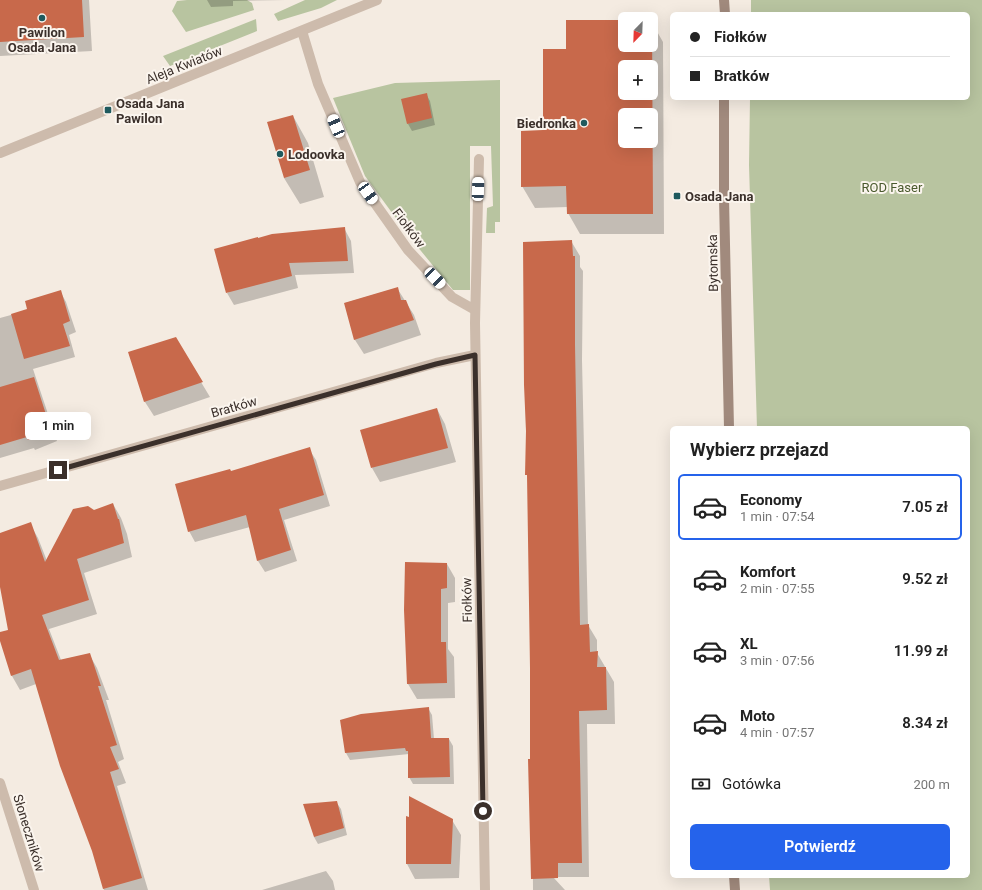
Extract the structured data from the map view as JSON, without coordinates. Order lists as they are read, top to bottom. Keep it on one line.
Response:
{"streets":{"street":["Aleja Kwiatów","Fiołków","Bytomska","Bratków","Słoneczników"]},"crossings":[["Aleja Kwiatów","Fiołków"],["Fiołków","Bratków"]],"parks":["ROD Faser"],"places":{"other":["Pawilon Osada Jana","Biedronka","Lodoovka"],"transit":["Osada Jana Pawilon","Osada Jana"]},"north":"bottom left","page":{"map_buttons":["+","−"],"banner":["Fiołków","Bratków"],"bubble":"1 min","heading":"Wybierz przejazd","list":[{"name":"Economy","note":"1 min · 07:54","value":"7.05 zł"},{"name":"Komfort","note":"2 min · 07:55","value":"9.52 zł"},{"name":"XL","note":"3 min · 07:56","value":"11.99 zł"},{"name":"Moto","note":"4 min · 07:57","value":"8.34 zł"}],"pay":["Gotówka","200 m"],"buttons":"Potwierdź"}}
